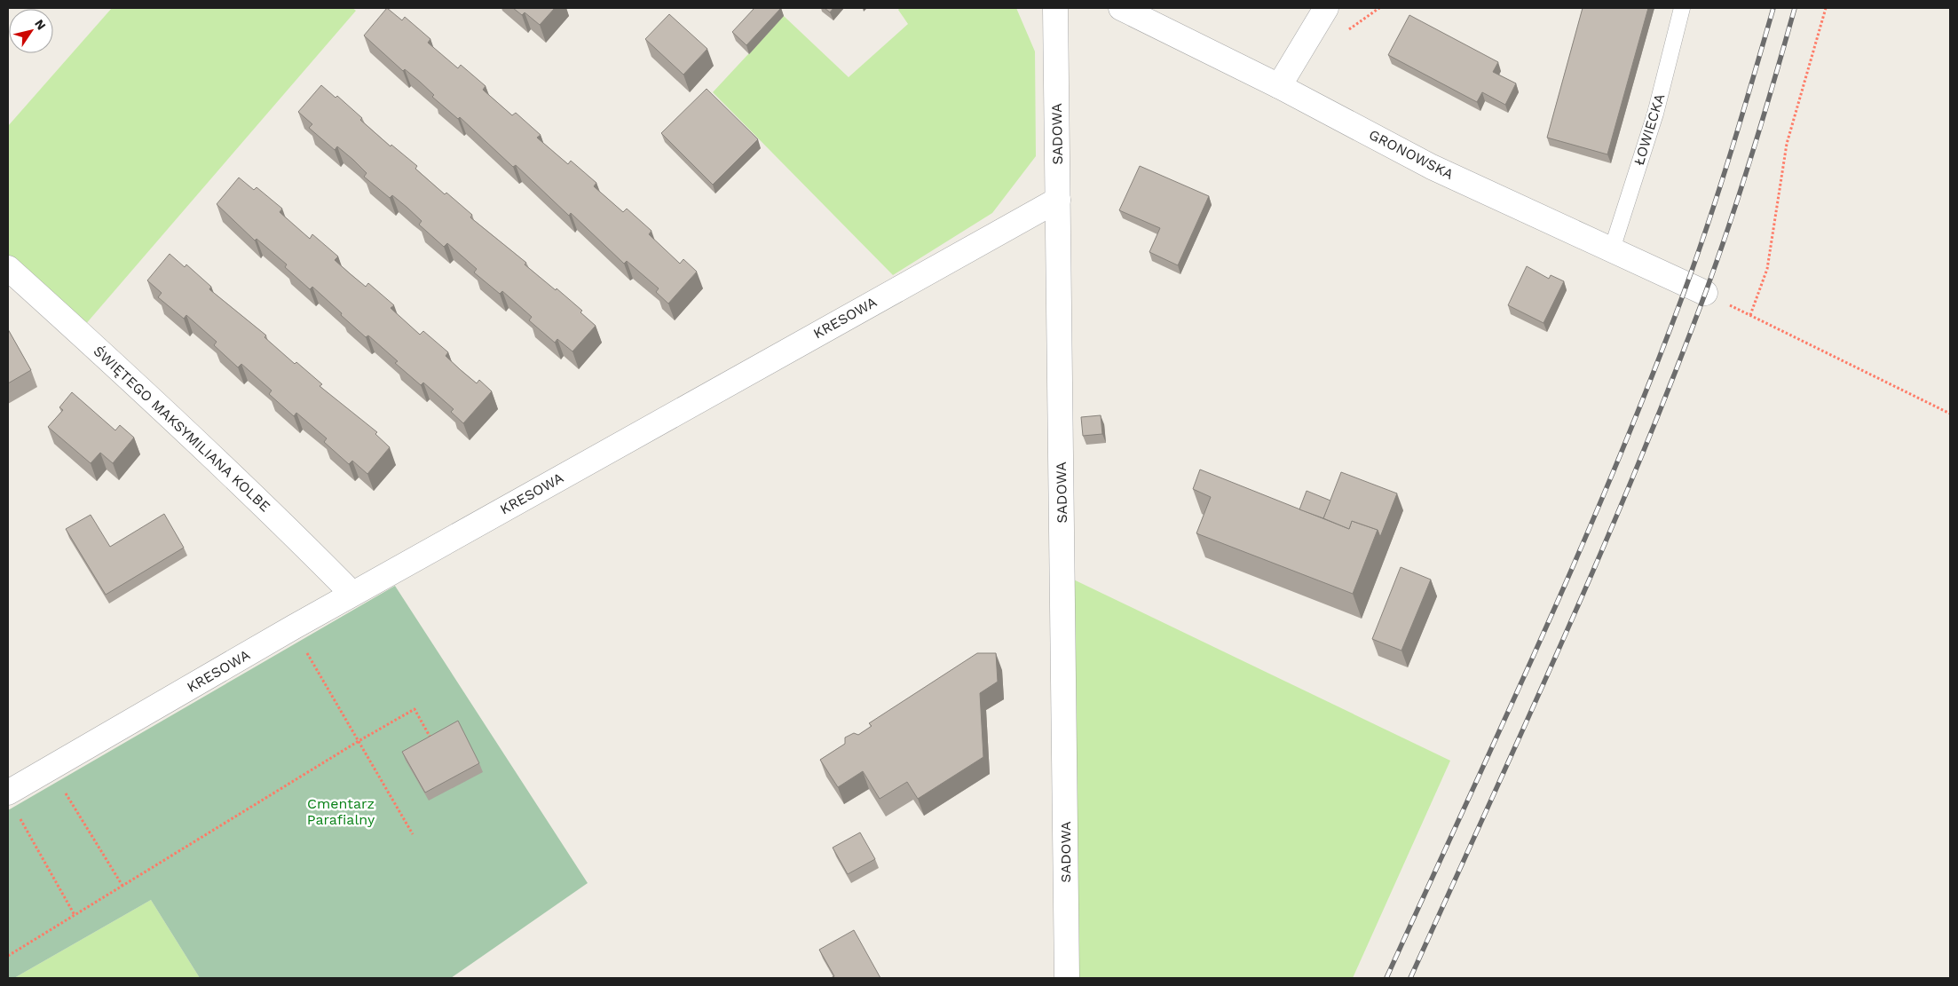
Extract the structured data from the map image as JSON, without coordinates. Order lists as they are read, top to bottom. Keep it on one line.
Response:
{"streets":{"street":["SADOWA","GRONOWSKA","KRESOWA","ŚWIĘTEGO MAKSYMILIANA KOLBE"],"lane":["ŁOWIECKA"]},"crossings":[["ŁOWIECKA","GRONOWSKA"],["SADOWA","KRESOWA"],["KRESOWA","ŚWIĘTEGO MAKSYMILIANA KOLBE"]],"parks":["Cmentarz Parafialny"],"north":"top right"}
